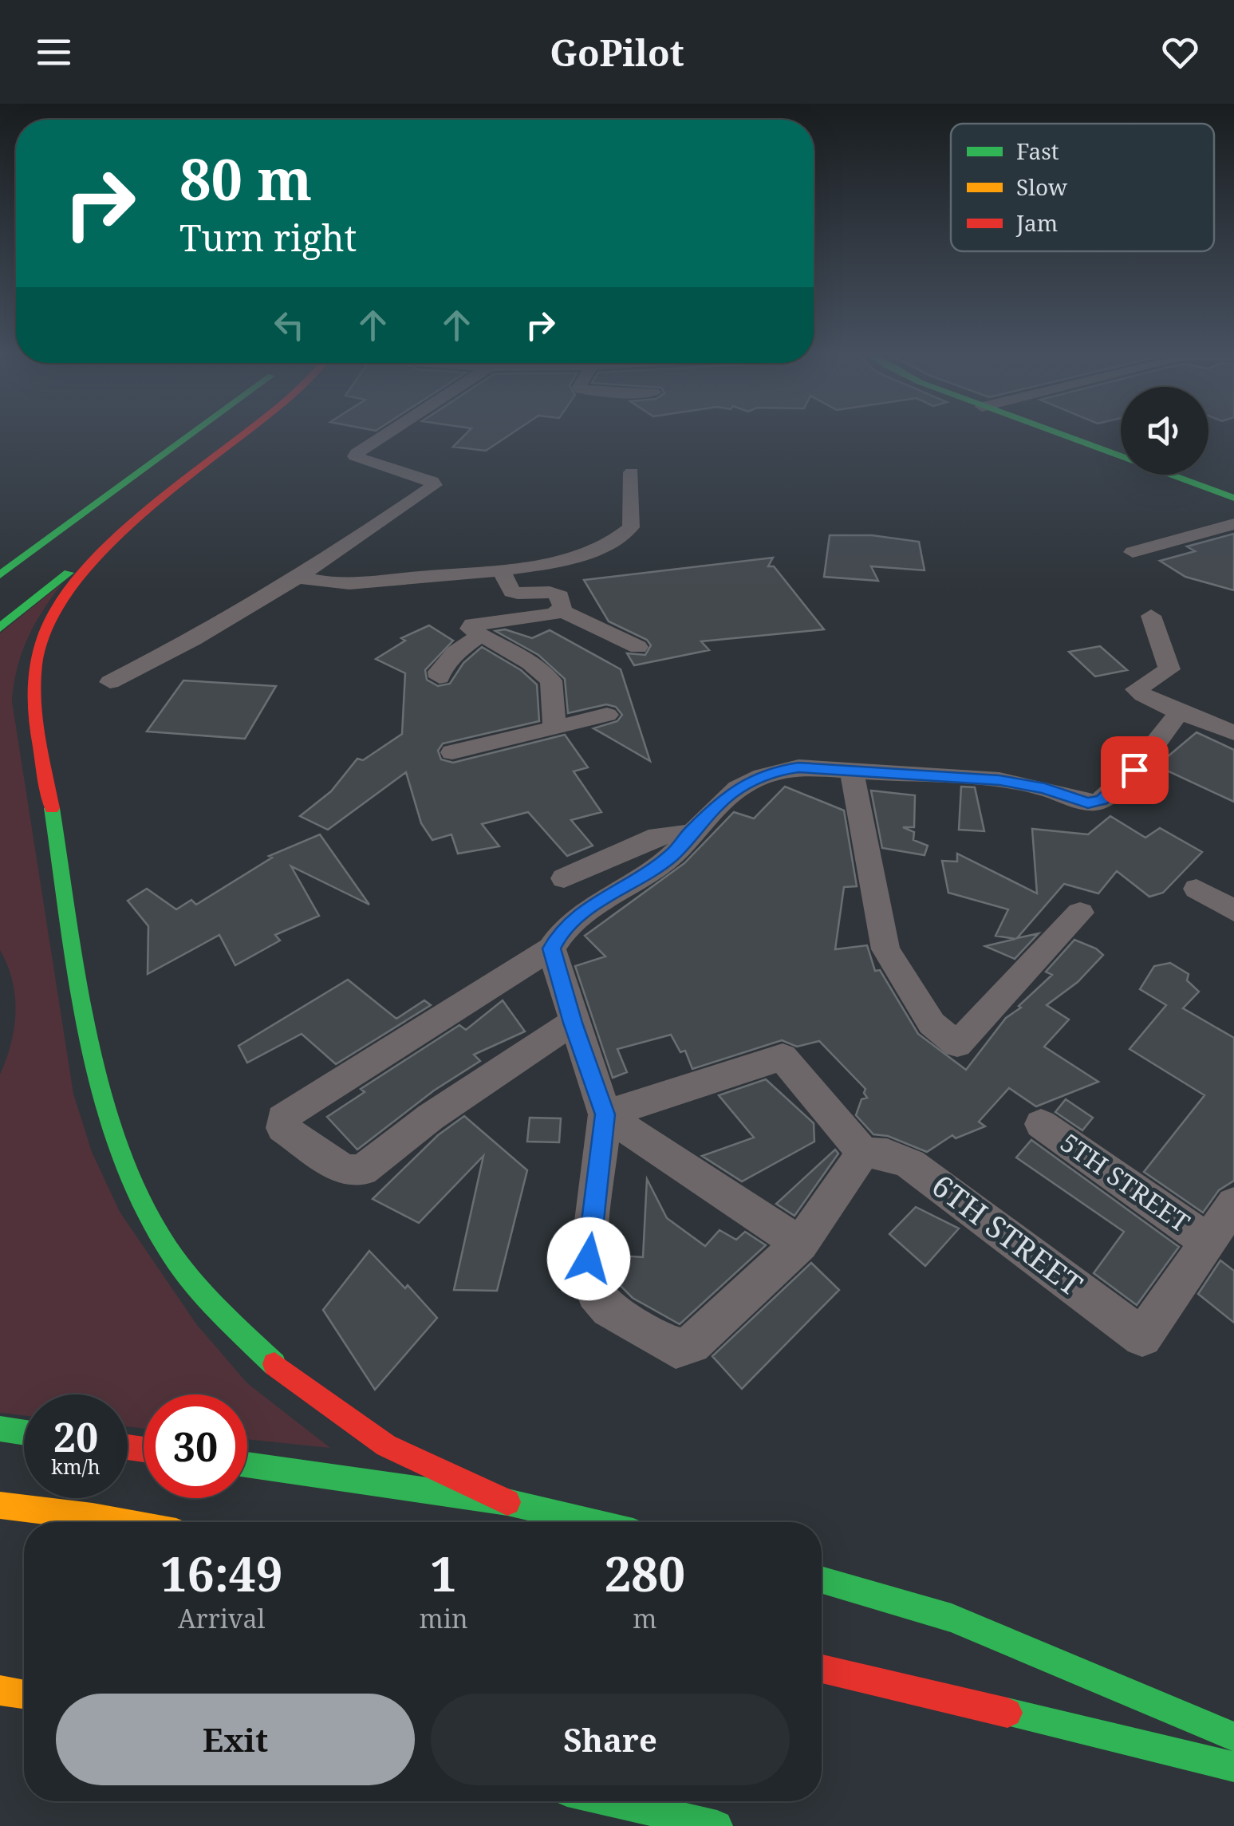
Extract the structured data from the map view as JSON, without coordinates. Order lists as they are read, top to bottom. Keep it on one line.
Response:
{"streets":{"street":["5TH STREET","6TH STREET"]},"crossings":[["5TH STREET","6TH STREET"]],"legend":["Fast","Slow","Jam"],"page":{"header":"GoPilot","turn":["80 m","Turn right"],"speed":"20 km/h","limit":"30","eta":["16:49","Arrival","1","min","280","m"],"buttons":["Exit","Share"]}}
